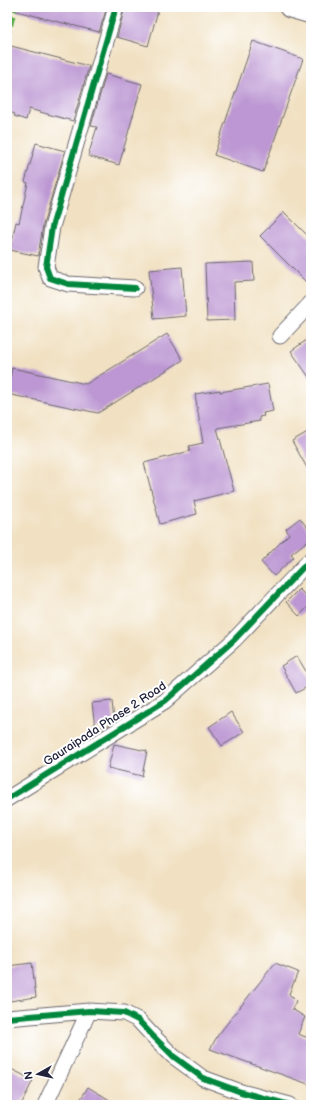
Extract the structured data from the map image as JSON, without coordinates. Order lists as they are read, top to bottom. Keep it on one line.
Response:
{"streets":{"street":["Gauraipada Phase 2 Road"]},"north":"left"}
